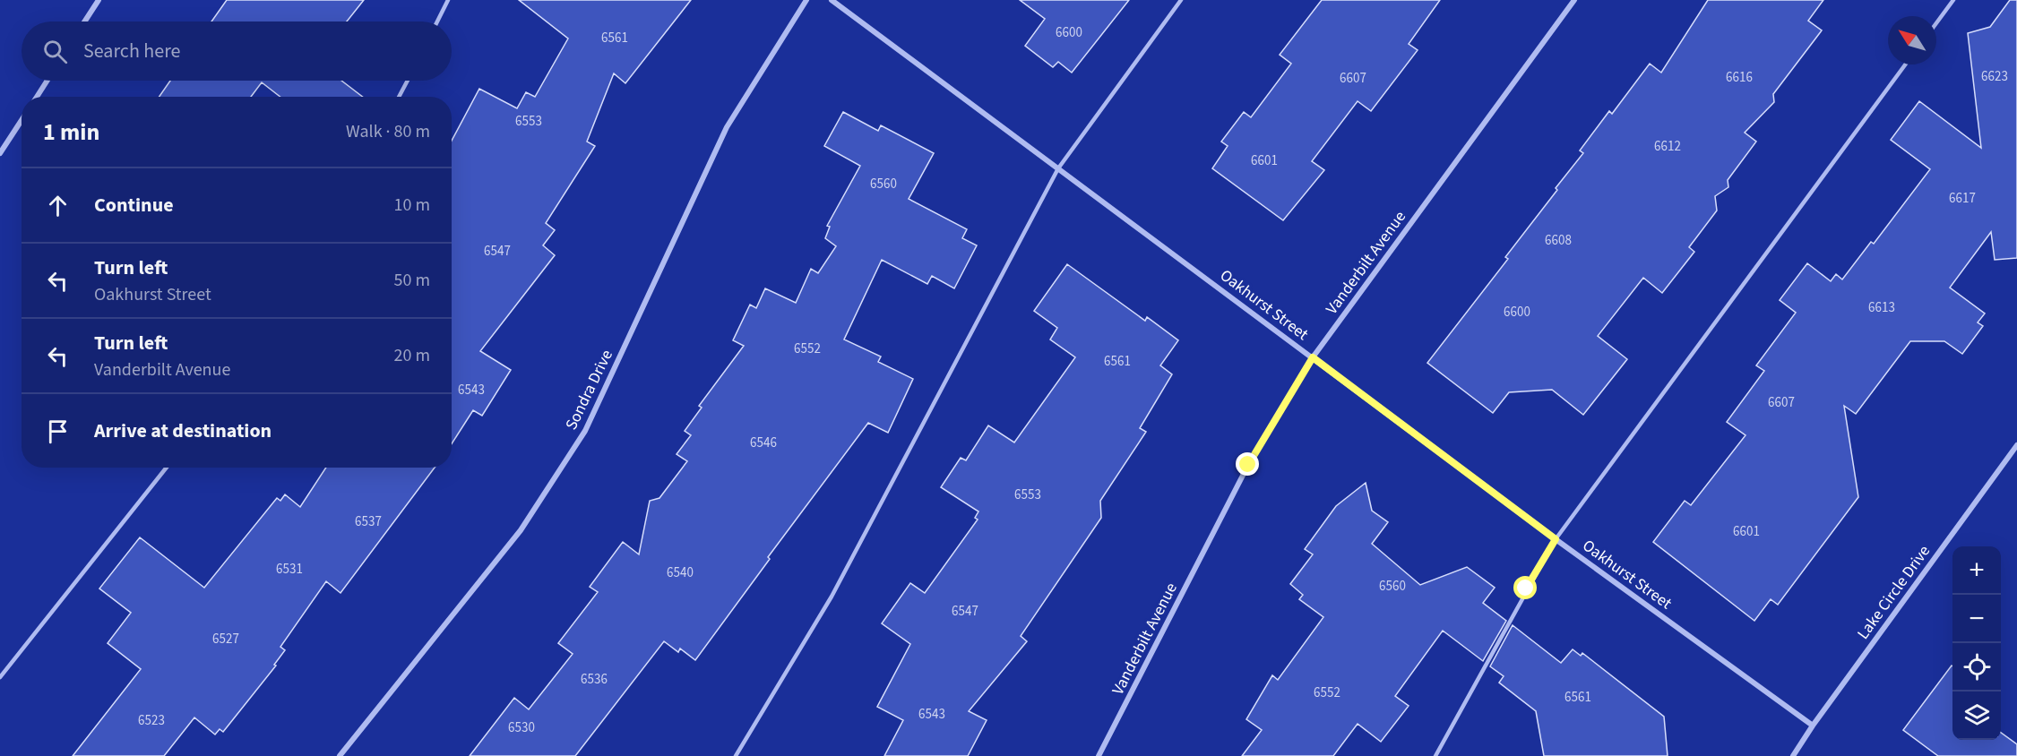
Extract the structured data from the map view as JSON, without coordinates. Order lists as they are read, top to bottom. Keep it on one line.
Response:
{"streets":{"street":["Vanderbilt Avenue","Oakhurst Street","Sondra Drive","Lake Circle Drive"]},"crossings":[["Vanderbilt Avenue","Oakhurst Street"],["Oakhurst Street","Lake Circle Drive"]],"house_numbers":["6600","6561","6623","6616","6607","6553","6612","6601","6560","6617","6608","6547","6613","6600","6552","6561","6543","6607","6546","6553","6537","6601","6531","6540","6560","6547","6527","6536","6552","6561","6543","6523","6530"],"north":"top left","page":{"search":"Search here","heading":["1 min","Walk · 80 m"],"list":[["Continue","10 m"],["Turn left","Oakhurst Street","50 m"],["Turn left","Vanderbilt Avenue","20 m"],"Arrive at destination"],"map_buttons":["+","−"]}}
